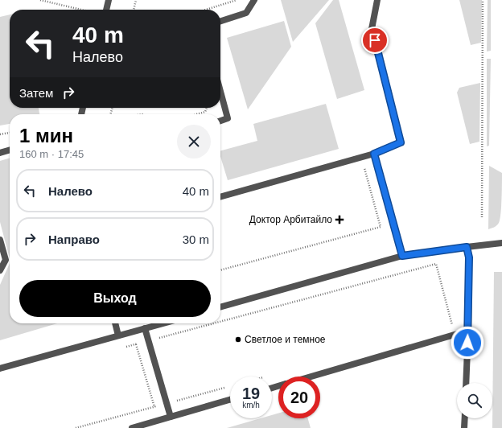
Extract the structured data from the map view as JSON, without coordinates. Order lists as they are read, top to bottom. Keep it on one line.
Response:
{"places":{"health":["Доктор Арбитайло"],"other":["Светлое и темное"]},"page":{"turn":["40 m","Налево"],"then":"Затем","heading":["1 мин","160 m · 17:45"],"list":[{"name":"Налево","value":"40 m"},{"name":"Направо","value":"30 m"}],"buttons":"Выход","speed":"19 km/h","limit":"20"}}
